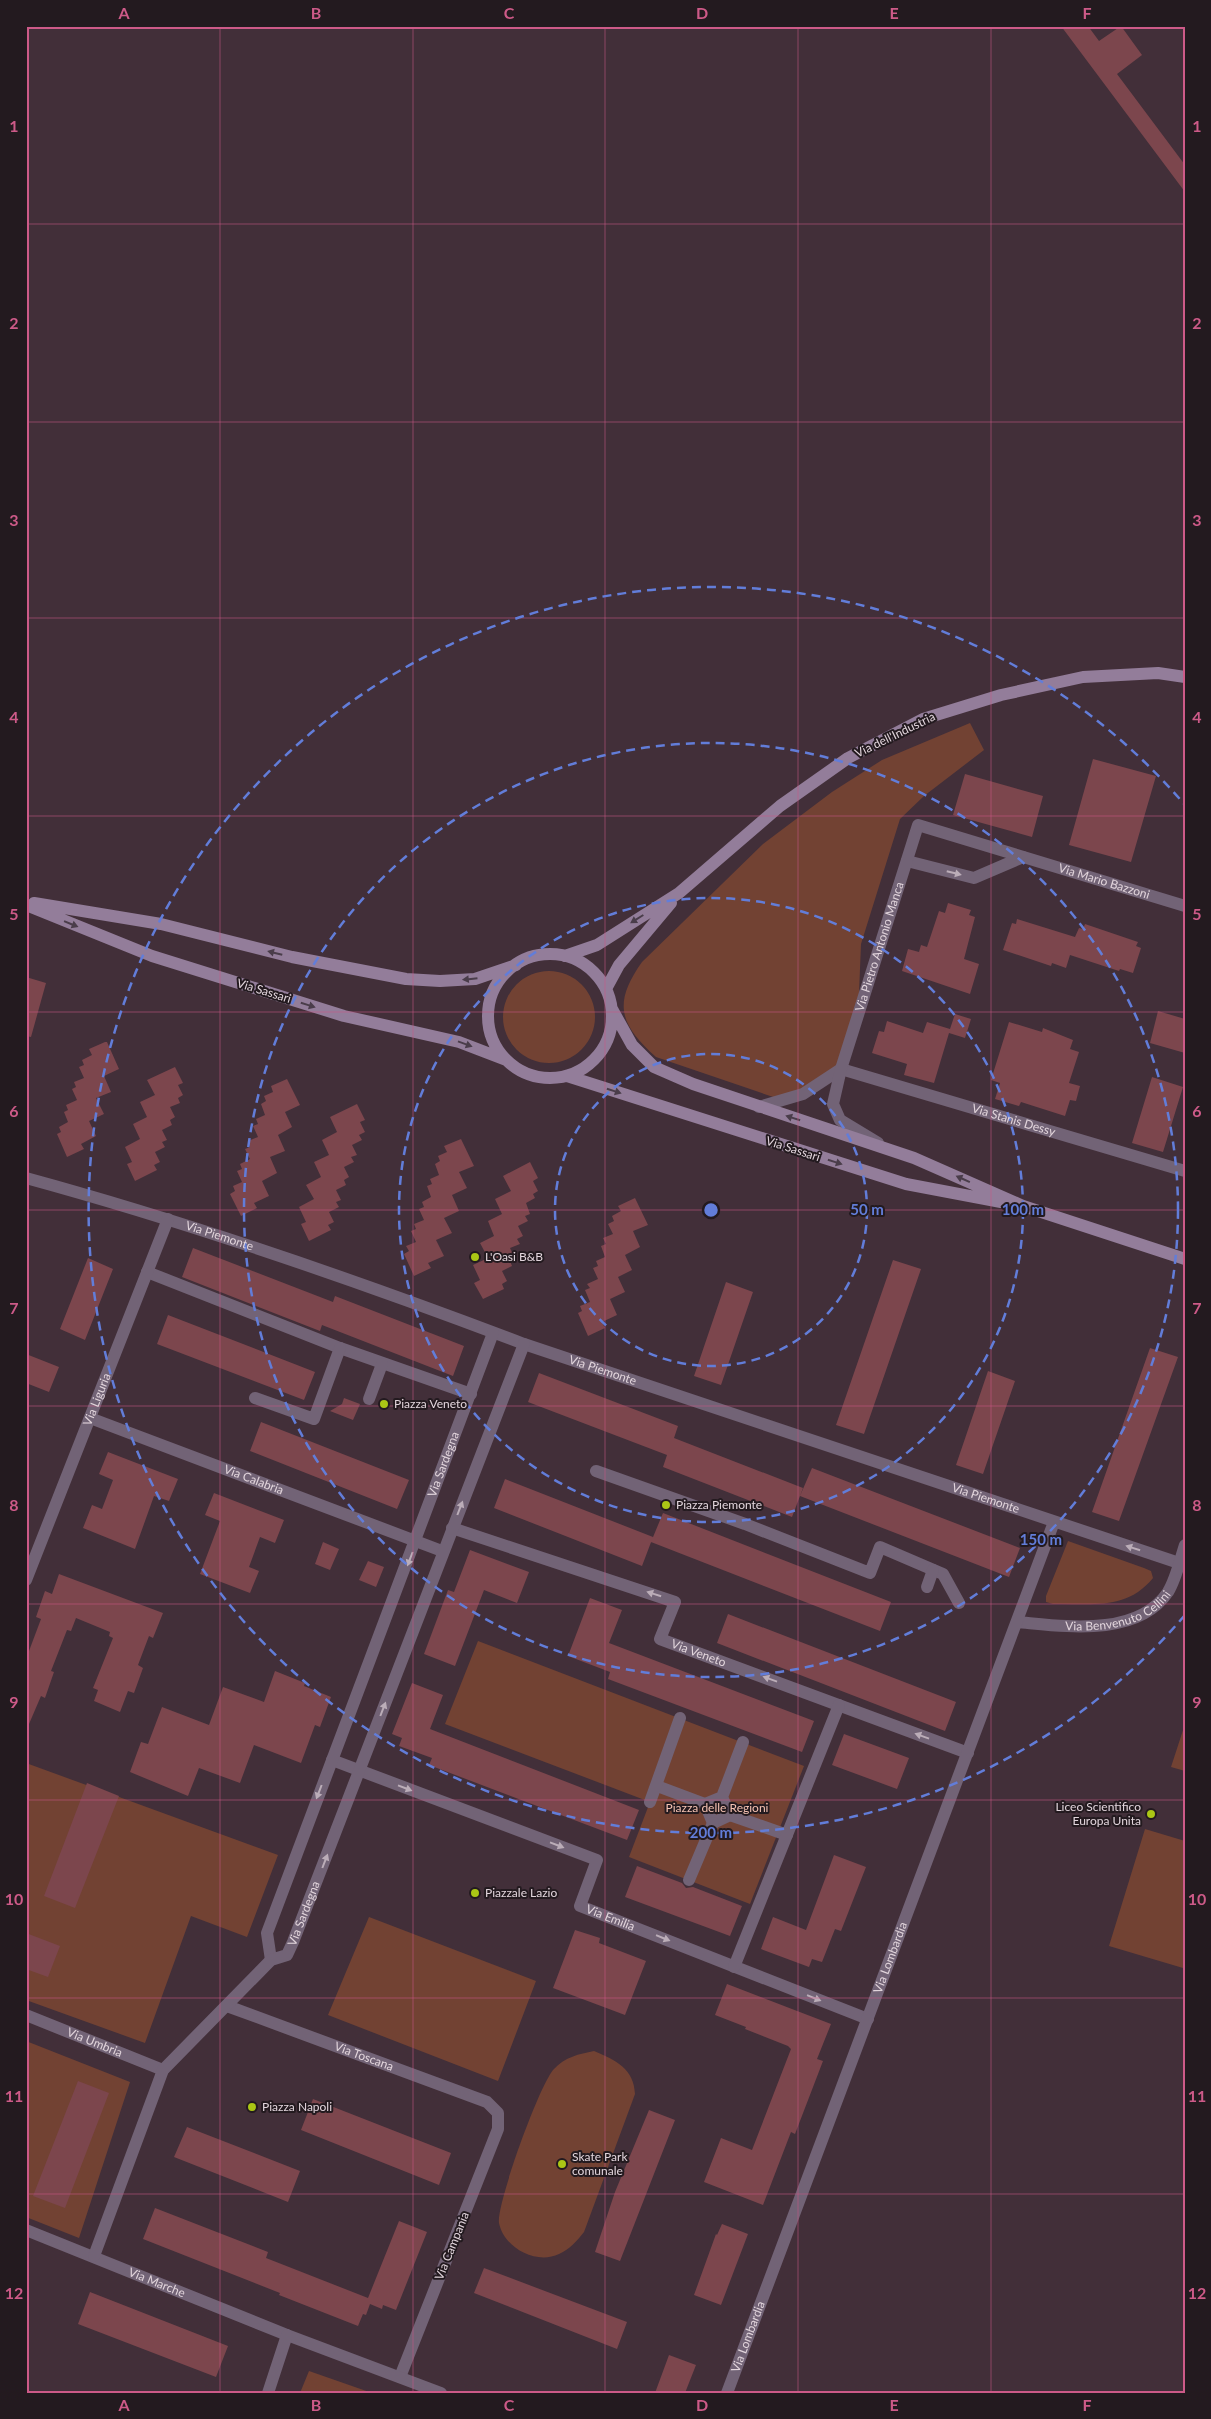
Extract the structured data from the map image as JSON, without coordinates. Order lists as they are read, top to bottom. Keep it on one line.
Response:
{"streets":{"main road":["Via dell'Industria","Via Sassari"],"street":["Via Mario Bazzoni","Via Pietro Antonio Manca","Via Stanis Dessy","Via Piemonte","Via Liguria","Via Sardegna","Via Calabria","Via Benvenuto Cellini","Via Veneto","Via Emilia","Via Lombardia","Via Umbria","Via Toscana","Via Campania","Via Marche"]},"crossings":[["Via dell'Industria","Via Sassari"],["Via Mario Bazzoni","Via Pietro Antonio Manca"],["Via Pietro Antonio Manca","Via Sassari"],["Via Pietro Antonio Manca","Via Stanis Dessy"],["Via Piemonte","Via Liguria"],["Via Piemonte","Via Sardegna"],["Via Piemonte","Via Benvenuto Cellini"],["Via Piemonte","Via Lombardia"],["Via Liguria","Via Calabria"],["Via Sardegna","Via Calabria"],["Via Sardegna","Via Veneto"],["Via Sardegna","Via Emilia"],["Via Benvenuto Cellini","Via Lombardia"],["Via Veneto","Via Lombardia"],["Via Emilia","Via Lombardia"],["Via Toscana","Via Campania"],["Via Campania","Via Marche"]],"one_way":["Via Veneto","Via Emilia"],"parks":["Piazza delle Regioni"],"places":["L'Oasi B&B","Piazza Veneto","Piazza Piemonte","Liceo Scientifico Europa Unita","Piazzale Lazio","Piazza Napoli","Skate Park comunale"],"grid":{"columns":["A","B","C","D","E","F"],"rows":["1","2","3","4","5","6","7","8","9","10","11","12"]},"rings":["50 m","100 m","150 m","200 m"]}
